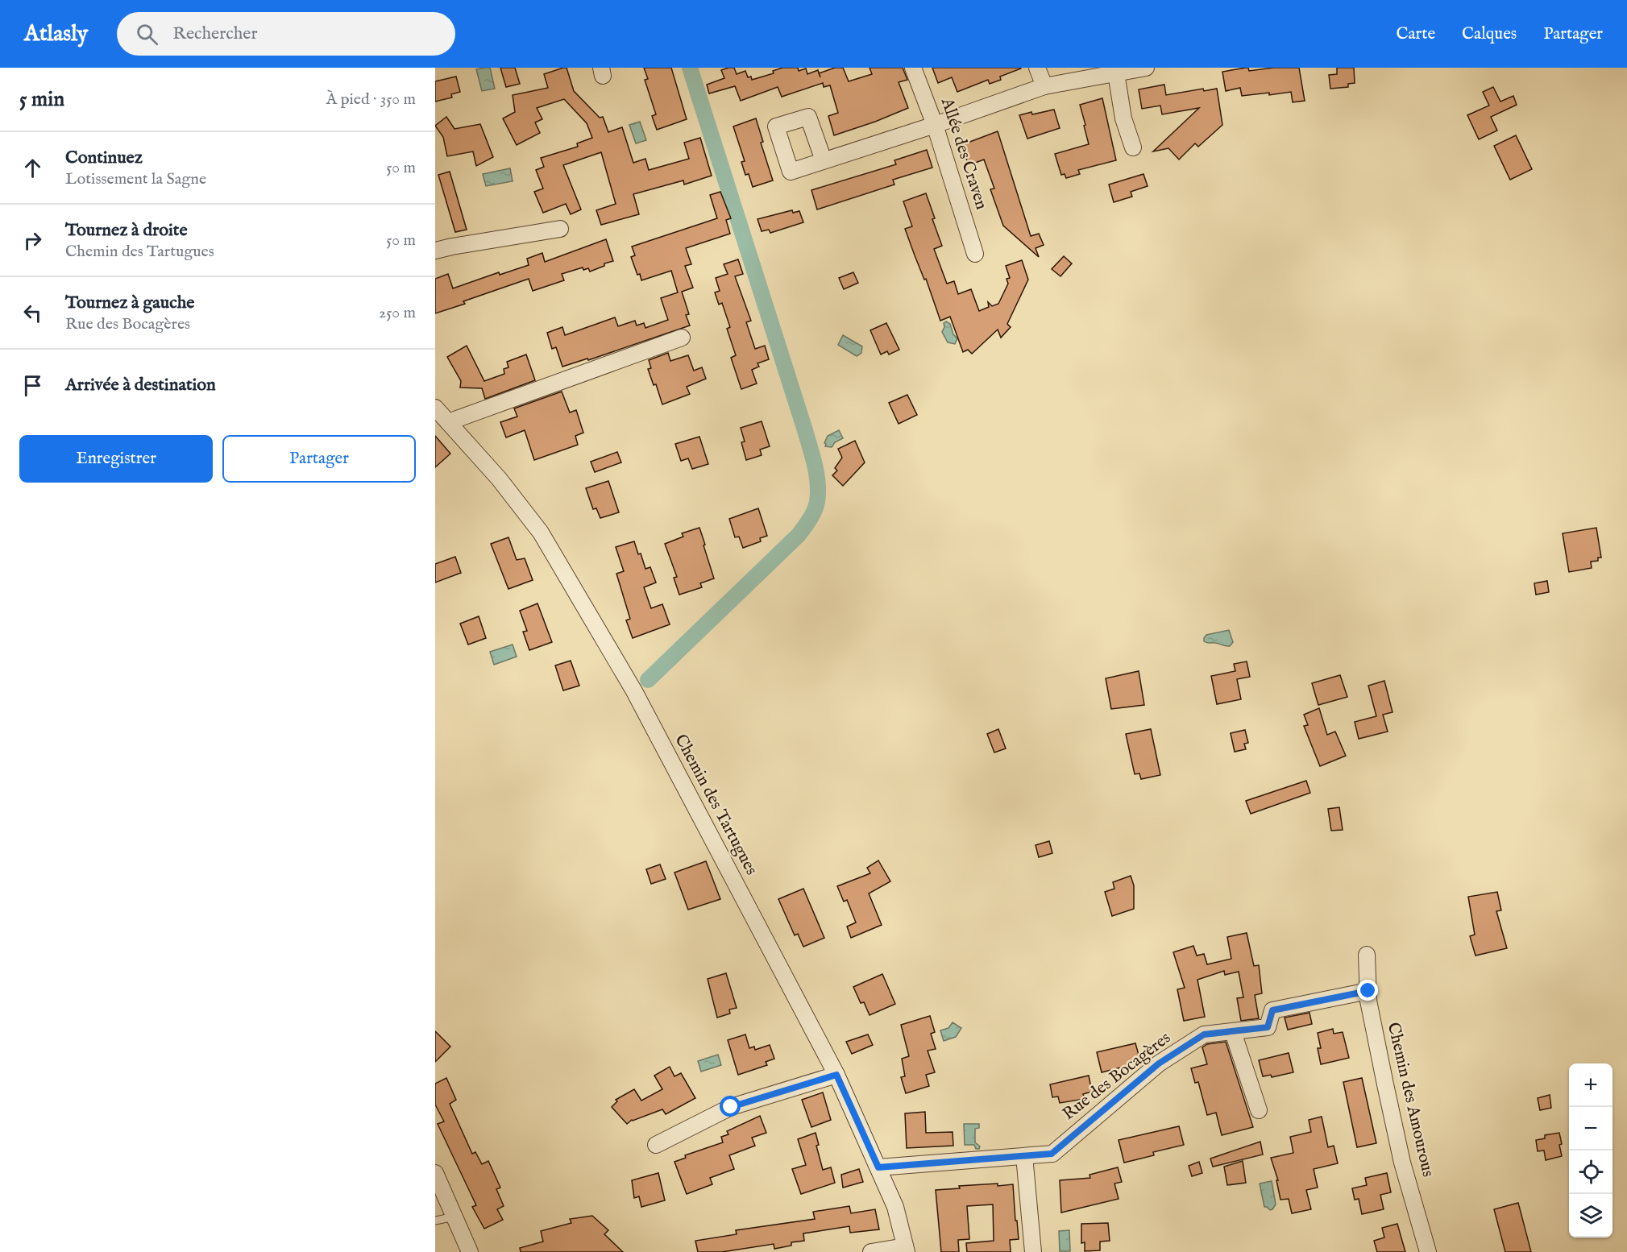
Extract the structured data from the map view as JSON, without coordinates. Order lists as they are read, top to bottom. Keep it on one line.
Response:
{"streets":{"street":["Allée des Craven","Chemin des Tartugues","Rue des Bocagères","Chemin des Amourous"]},"crossings":[["Chemin des Tartugues","Rue des Bocagères"],["Rue des Bocagères","Chemin des Amourous"]],"page":{"header":"Atlasly","search":"Rechercher","nav":["Carte","Calques","Partager"],"heading":["5 min","À pied · 350 m"],"list":[["Continuez","Lotissement la Sagne","50 m"],["Tournez à droite","Chemin des Tartugues","50 m"],["Tournez à gauche","Rue des Bocagères","250 m"],"Arrivée à destination"],"buttons":["Enregistrer","Partager"],"map_buttons":["+","−"]}}
